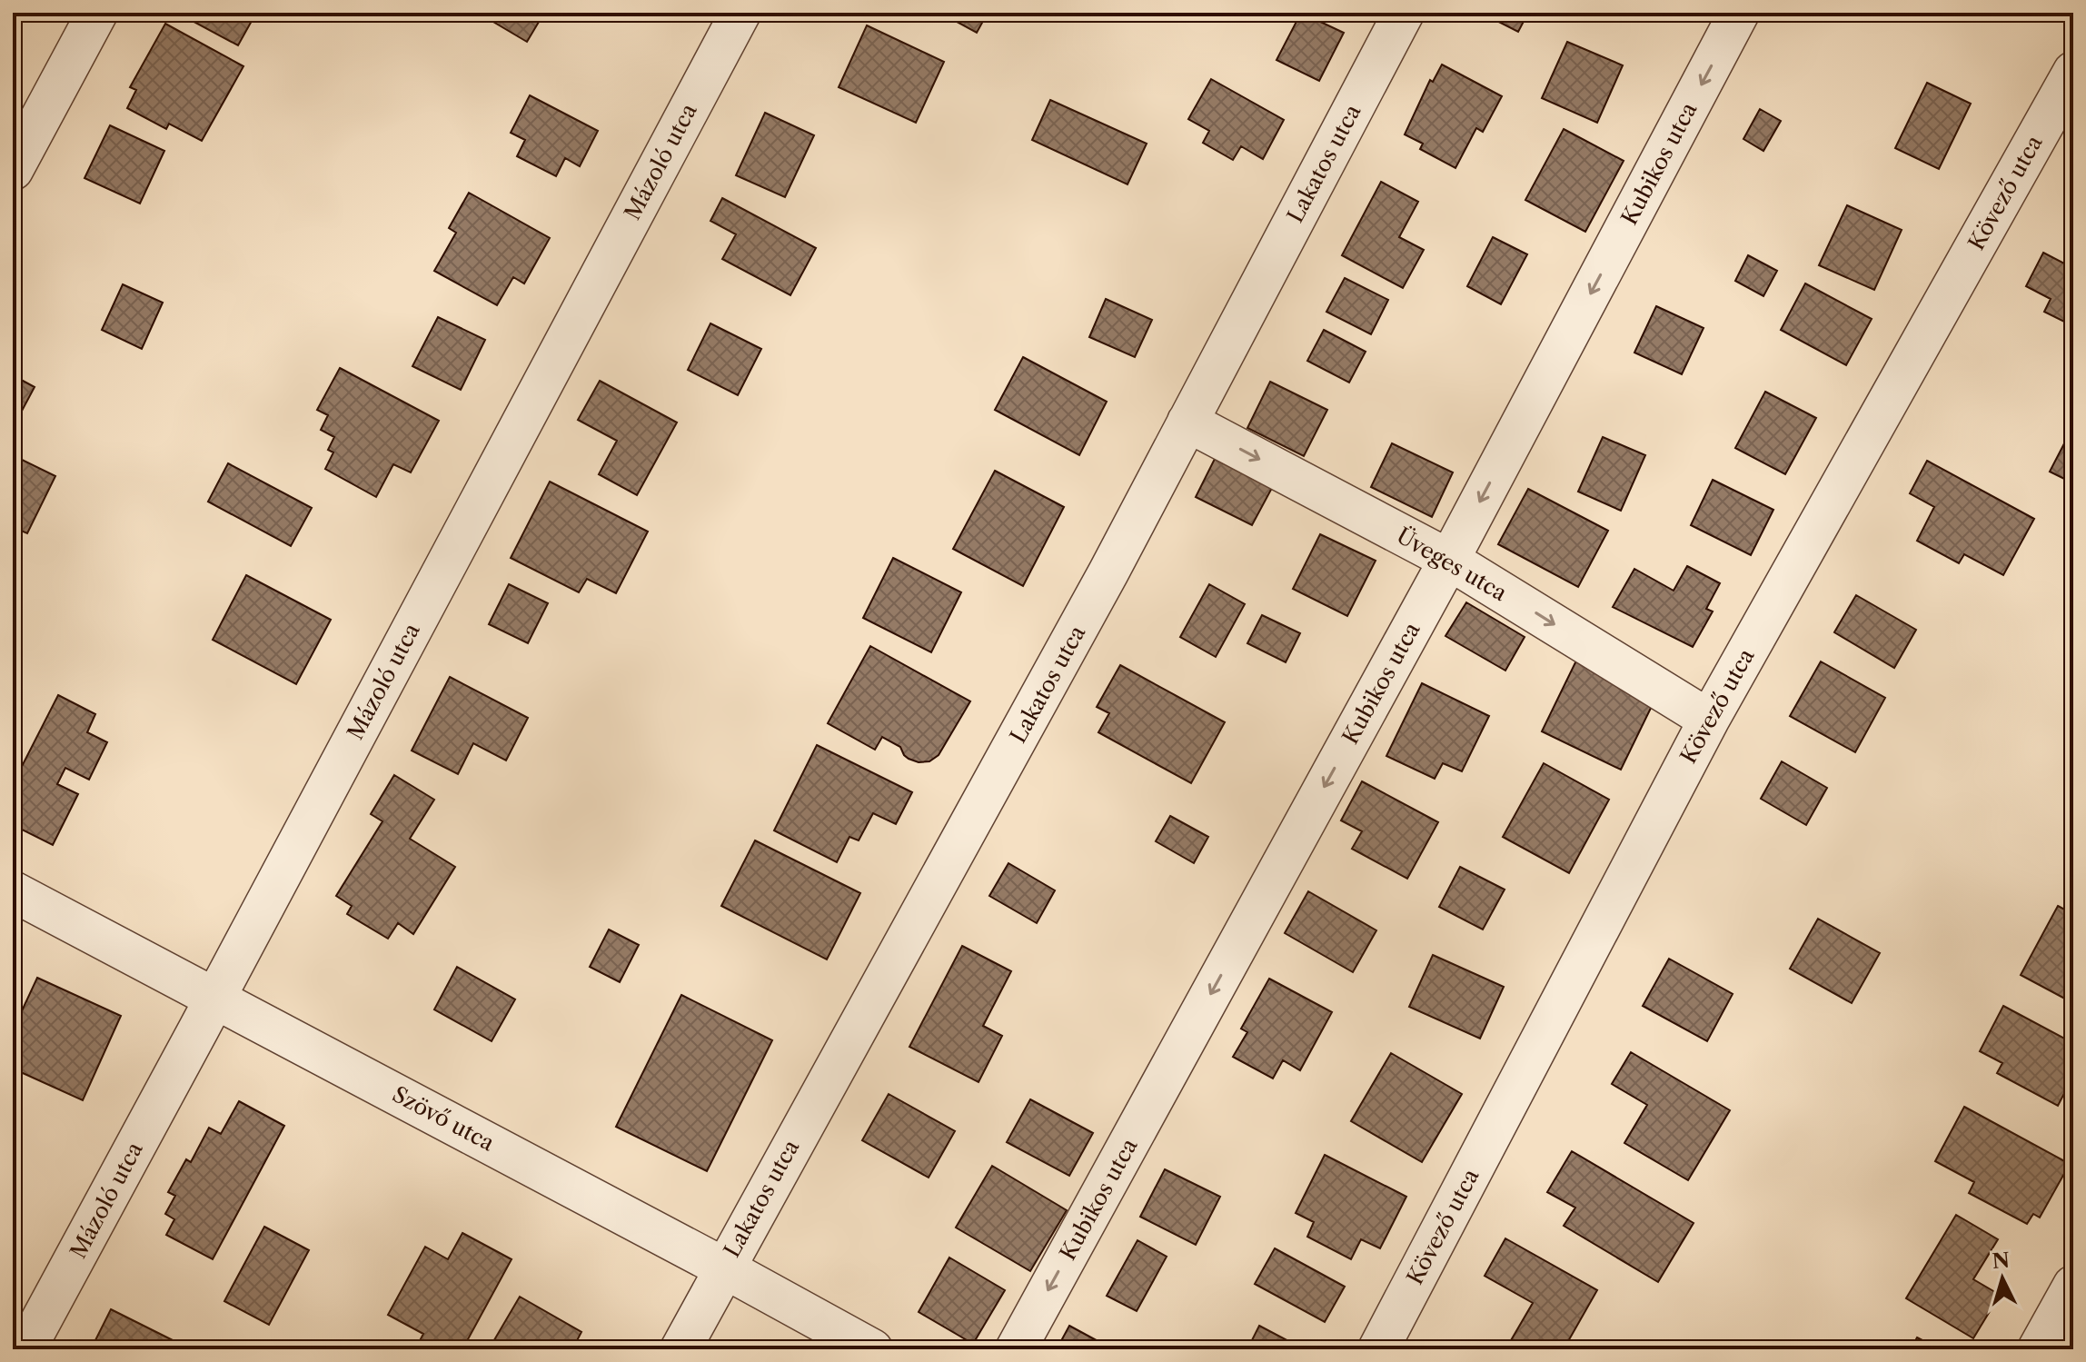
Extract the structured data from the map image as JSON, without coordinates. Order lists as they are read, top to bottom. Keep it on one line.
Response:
{"streets":{"street":["Mázoló utca","Lakatos utca","Kubikos utca","Kövező utca","Üveges utca","Szövő utca"]},"crossings":[["Mázoló utca","Szövő utca"],["Lakatos utca","Üveges utca"],["Lakatos utca","Szövő utca"],["Kubikos utca","Üveges utca"],["Kövező utca","Üveges utca"]],"one_way":["Kubikos utca","Üveges utca"],"north":"top"}
